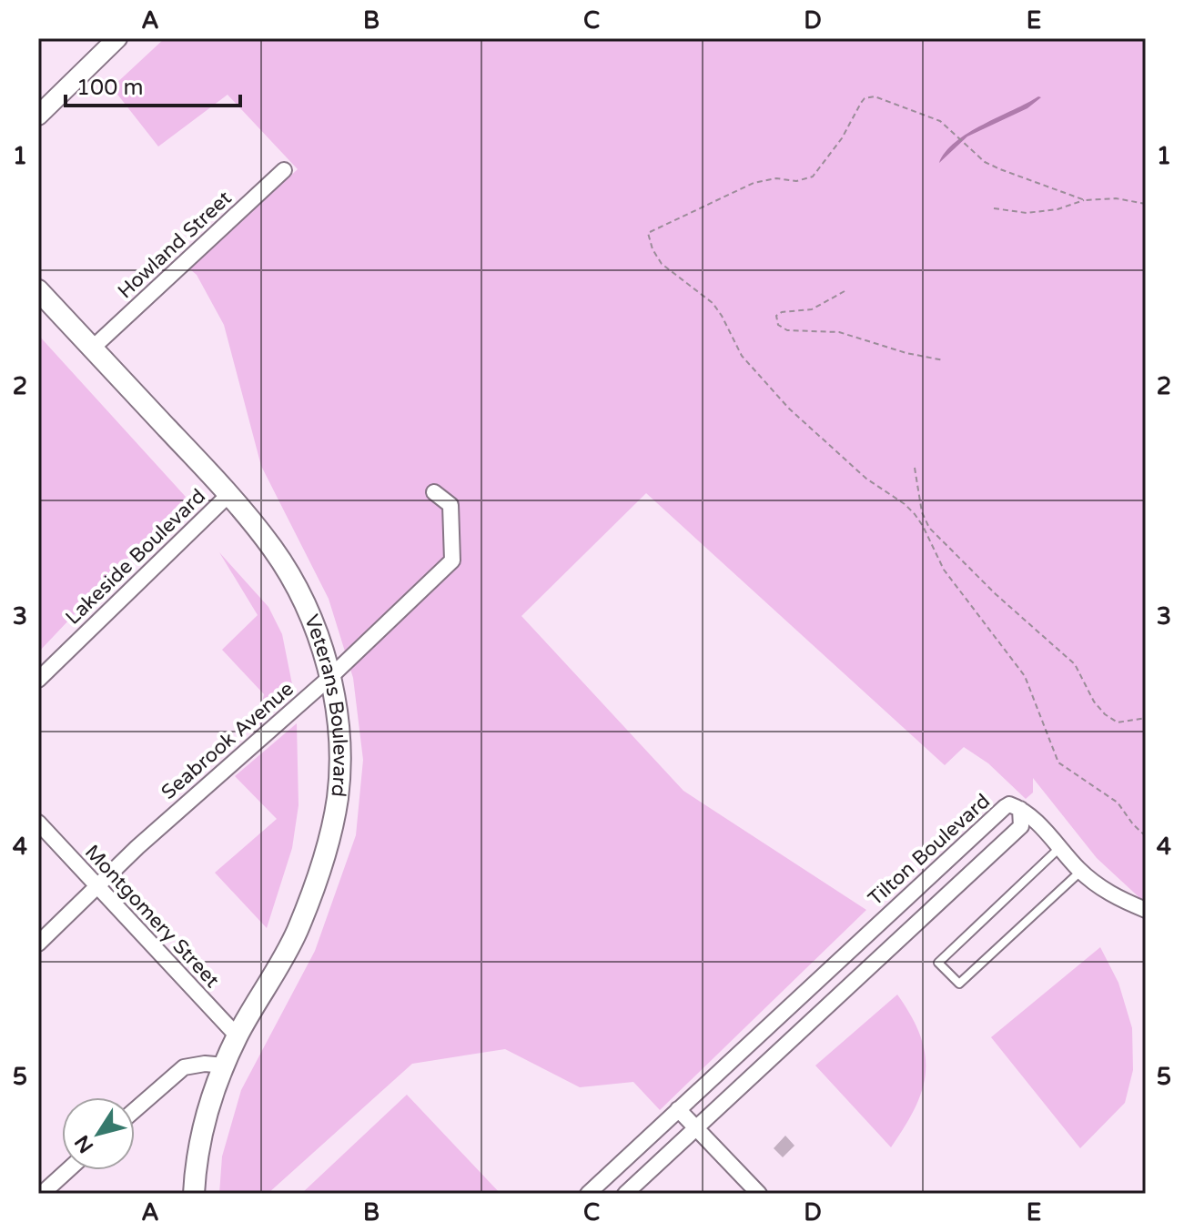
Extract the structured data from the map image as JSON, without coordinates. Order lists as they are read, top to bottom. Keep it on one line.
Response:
{"streets":{"main road":["Veterans Boulevard"],"street":["Howland Street","Lakeside Boulevard","Seabrook Avenue","Tilton Boulevard","Montgomery Street"]},"crossings":[["Howland Street","Veterans Boulevard"],["Lakeside Boulevard","Veterans Boulevard"],["Veterans Boulevard","Seabrook Avenue"],["Veterans Boulevard","Montgomery Street"],["Seabrook Avenue","Montgomery Street"]],"scale_bar":"100 m","north":"bottom left","grid":{"columns":["A","B","C","D","E"],"rows":["1","2","3","4","5"]}}
